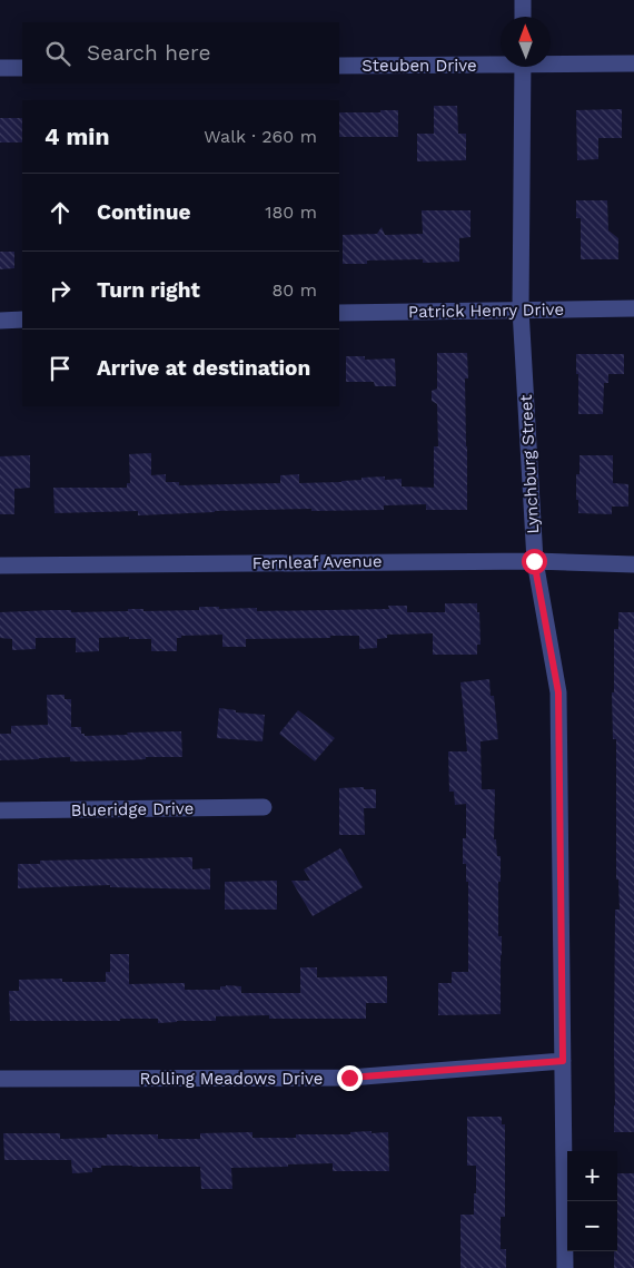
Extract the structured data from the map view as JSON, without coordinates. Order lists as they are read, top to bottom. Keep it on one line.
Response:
{"streets":{"street":["Steuben Drive","Patrick Henry Drive","Lynchburg Street","Fernleaf Avenue","Blueridge Drive","Rolling Meadows Drive"]},"crossings":[["Patrick Henry Drive","Lynchburg Street"],["Lynchburg Street","Fernleaf Avenue"],["Lynchburg Street","Rolling Meadows Drive"]],"north":"top","page":{"search":"Search here","heading":["4 min","Walk · 260 m"],"list":[["Continue","180 m"],["Turn right","80 m"],"Arrive at destination"],"map_buttons":["+","−"]}}
